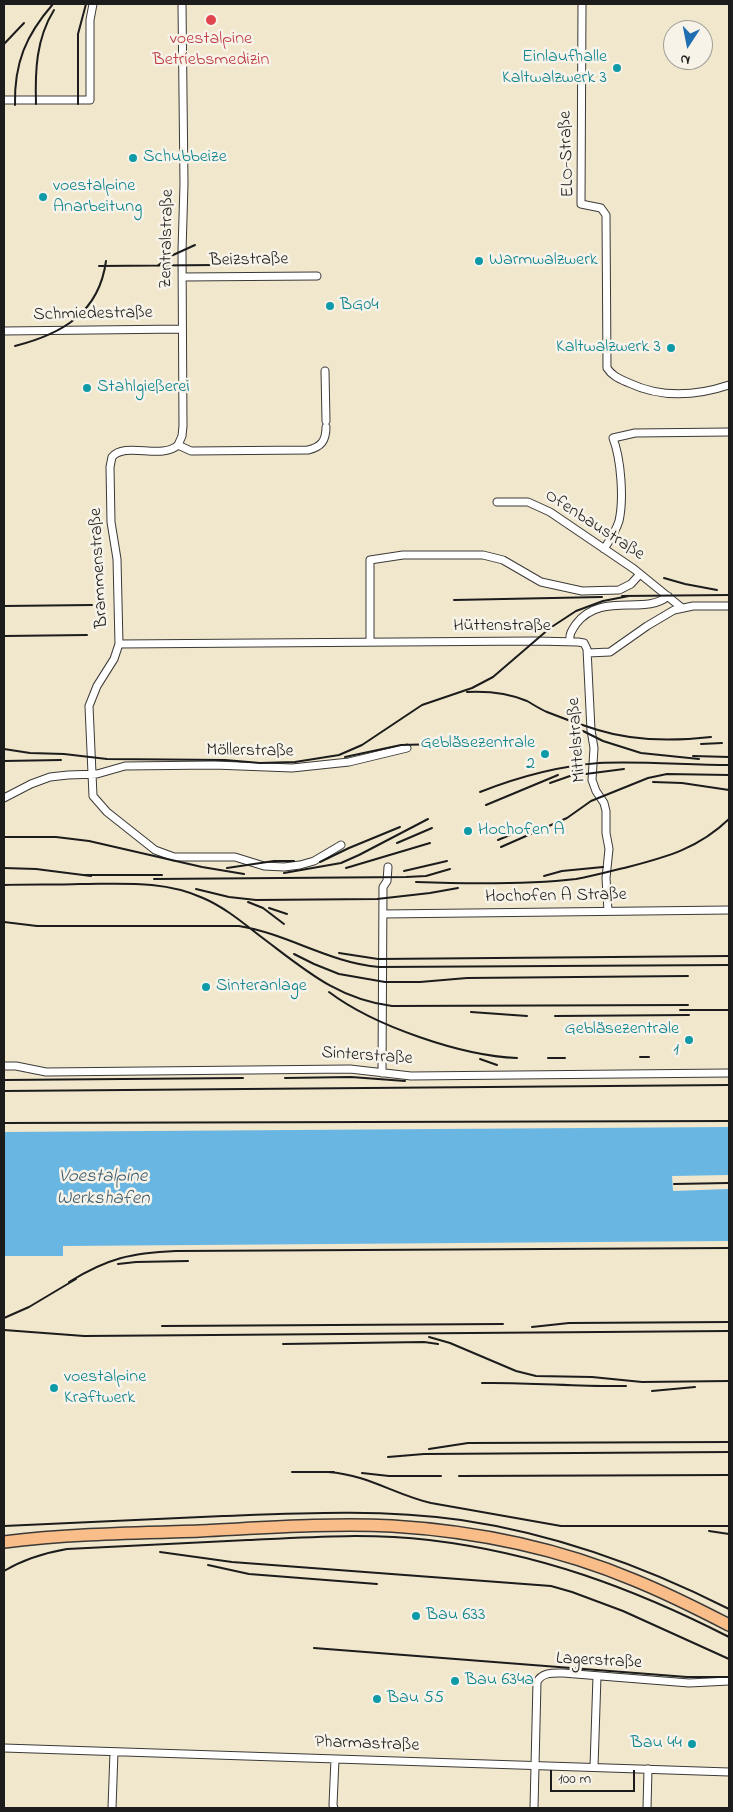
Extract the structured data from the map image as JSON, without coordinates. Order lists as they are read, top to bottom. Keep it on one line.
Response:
{"streets":{"street":["ELO-Straße","Zentralstraße","Beizstraße","Schmiedestraße","Ofenbaustraße","Brammenstraße","Hüttenstraße","Mittelstraße","Möllerstraße","Hochofen A Straße","Sinterstraße","Lagerstraße","Pharmastraße"]},"crossings":[["Zentralstraße","Beizstraße"],["Zentralstraße","Schmiedestraße"],["Zentralstraße","Brammenstraße"],["Ofenbaustraße","Hüttenstraße"],["Brammenstraße","Hüttenstraße"],["Brammenstraße","Möllerstraße"],["Mittelstraße","Hochofen A Straße"],["Lagerstraße","Pharmastraße"]],"water":["Voestalpine Werkshafen"],"places":["voestalpine Betriebsmedizin","Einlaufhalle Kaltwalzwerk 3","Schubbeize","voestalpine Anarbeitung","Warmwalzwerk","BG04","Kaltwalzwerk 3","Stahlgießerei","Gebläsezentrale 2","Hochofen A","Sinteranlage","Gebläsezentrale 1","voestalpine Kraftwerk","Bau 633","Bau 634a","Bau 55","Bau 44"],"scale_bar":"100 m","north":"bottom"}
